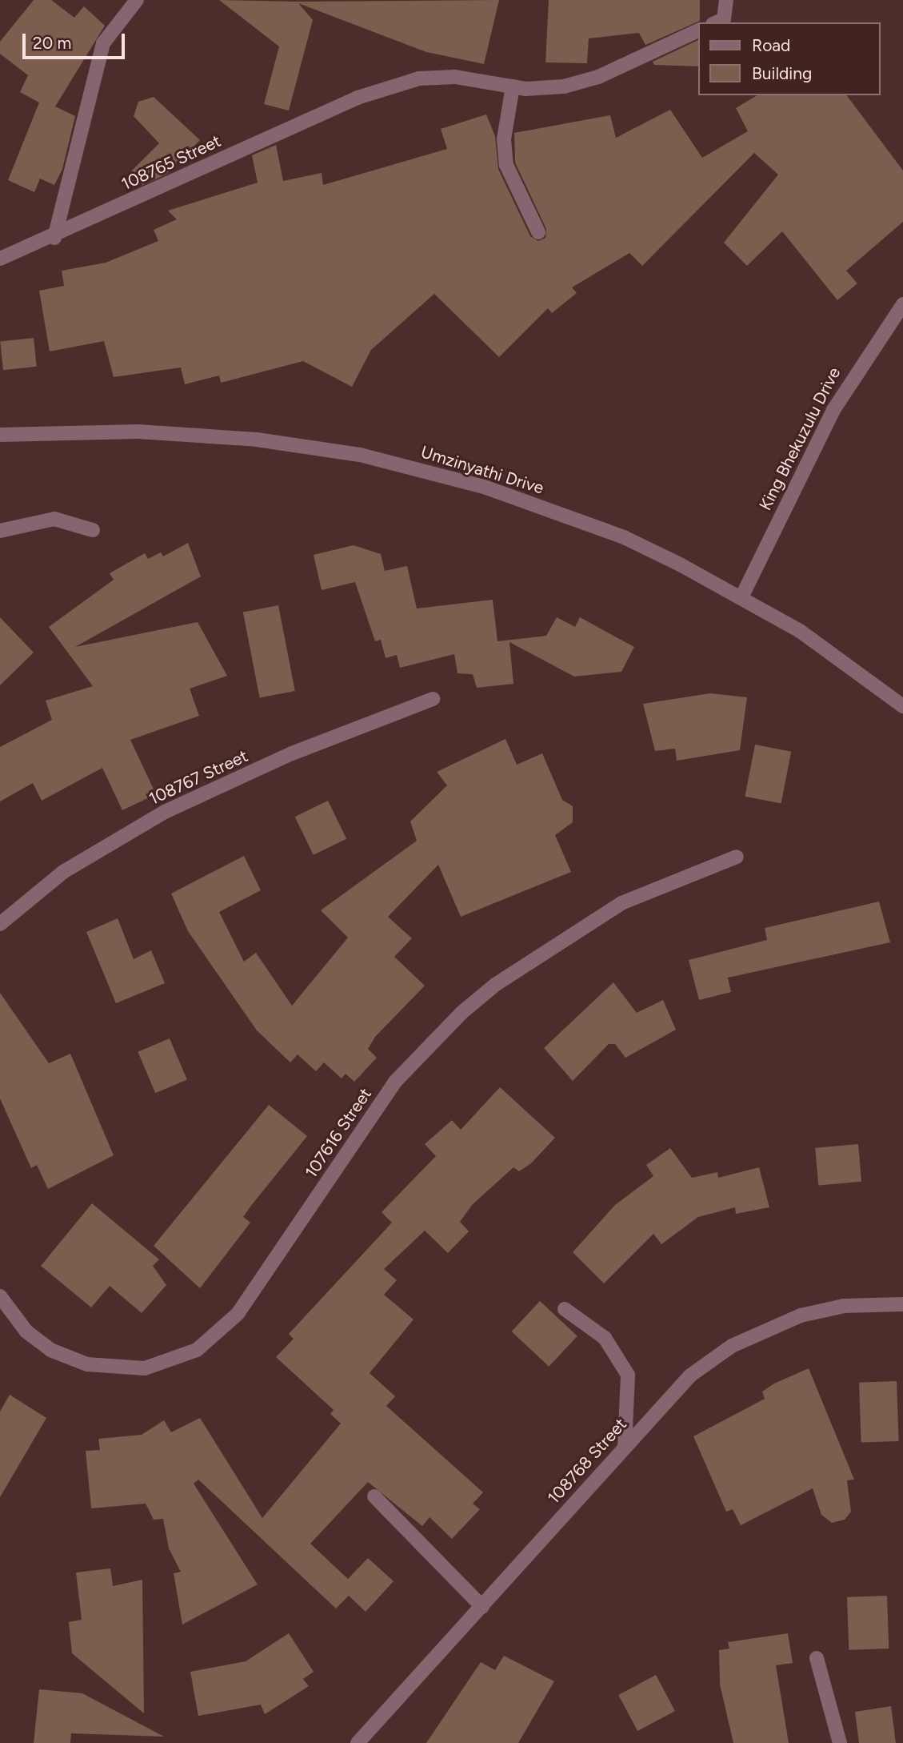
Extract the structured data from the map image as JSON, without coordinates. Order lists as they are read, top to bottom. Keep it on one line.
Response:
{"streets":{"street":["108765 Street","King Bhekuzulu Drive","Umzinyathi Drive","108767 Street","107616 Street","108768 Street"]},"crossings":[["King Bhekuzulu Drive","Umzinyathi Drive"]],"legend":["Road","Building"],"scale_bar":"20 m"}
